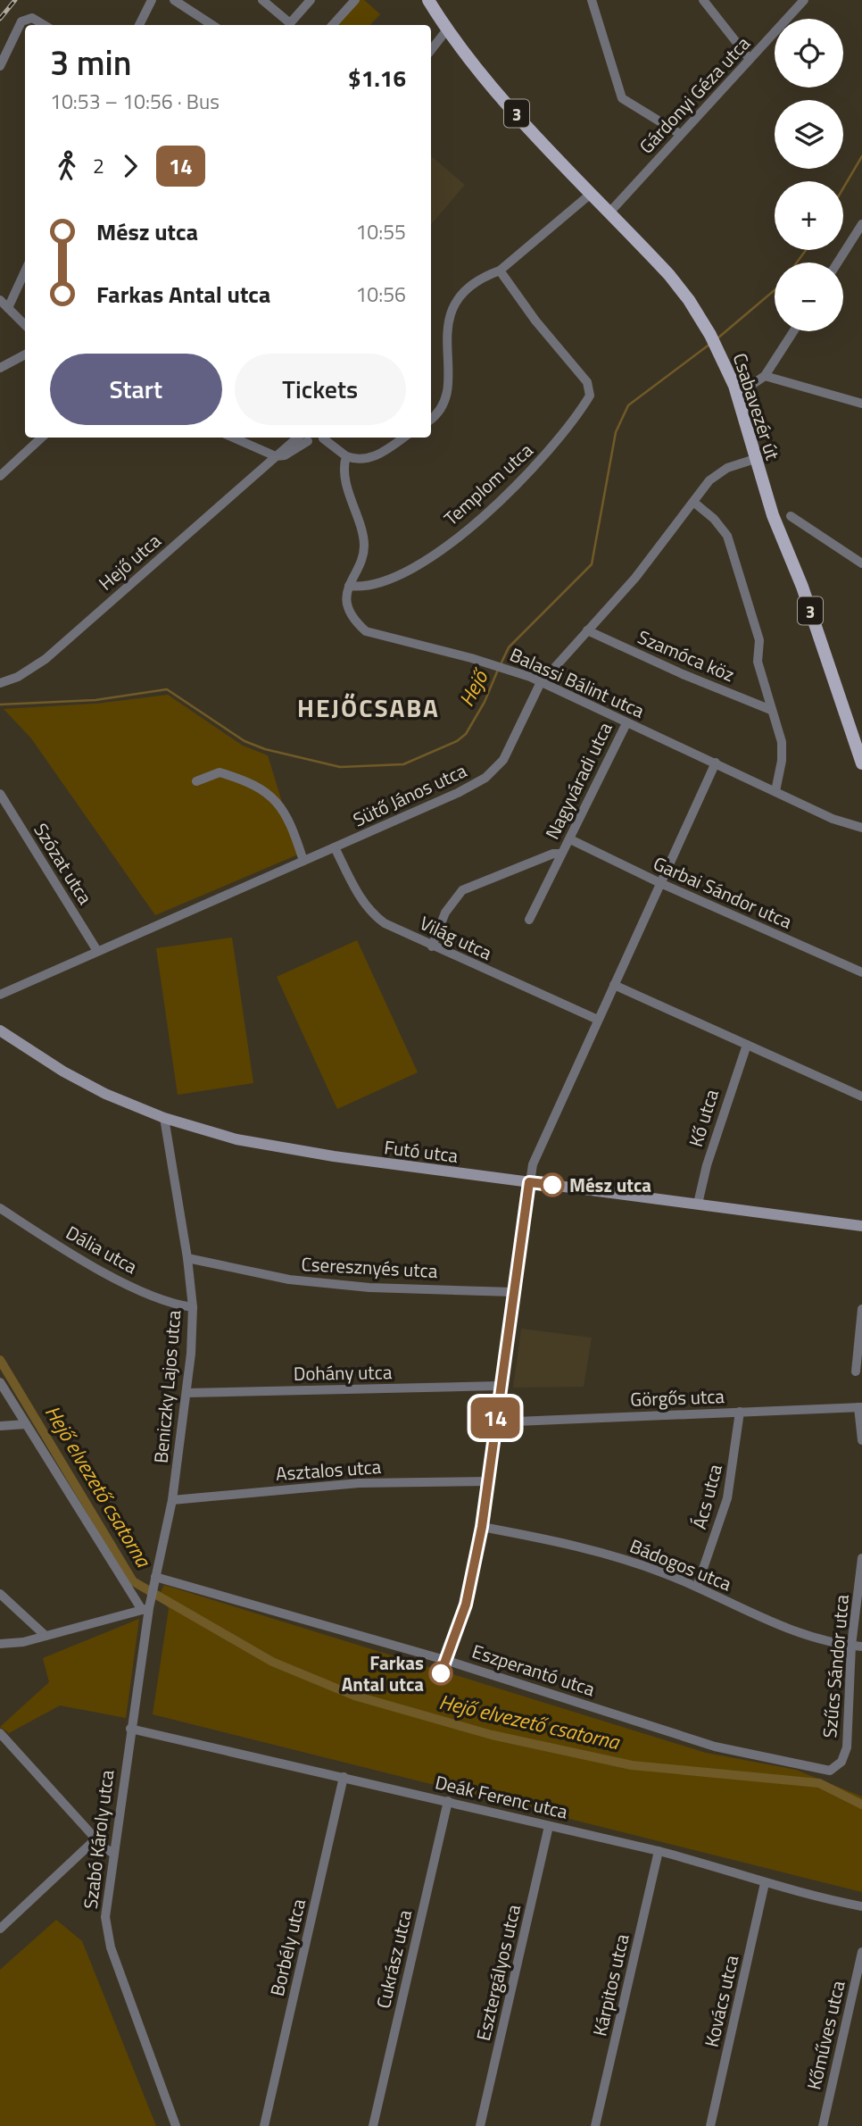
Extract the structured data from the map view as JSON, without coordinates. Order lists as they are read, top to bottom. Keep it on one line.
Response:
{"streets":{"main road":["3","Csabavezér út","Futó utca"],"street":["Gárdonyi Géza utca","Templom utca","Hejő utca","Szamóca köz","Balassi Bálint utca","Nagyváradi utca","Sütő János utca","Szózat utca","Garbai Sándor utca","Világ utca","Kő utca","Dália utca","Cseresznyés utca","Dohány utca","Beniczky Lajos utca","Görgős utca","Asztalos utca","Ács utca","Bádogos utca","Szűcs Sándor utca","Eszperantó utca","Deák Ferenc utca","Szabó Károly utca","Borbély utca","Cukrász utca","Esztergályos utca","Kárpitos utca","Kovács utca","Kőműves utca"]},"crossings":[["Gárdonyi Géza utca","Csabavezér út"],["Csabavezér út","Sütő János utca"],["Templom utca","Balassi Bálint utca"],["Szamóca köz","Balassi Bálint utca"],["Szamóca köz","Sütő János utca"],["Balassi Bálint utca","Nagyváradi utca"],["Balassi Bálint utca","Sütő János utca"],["Nagyváradi utca","Garbai Sándor utca"],["Nagyváradi utca","Világ utca"],["Sütő János utca","Szózat utca"],["Sütő János utca","Világ utca"],["Kő utca","Futó utca"],["Futó utca","Beniczky Lajos utca"],["Dália utca","Beniczky Lajos utca"],["Cseresznyés utca","Beniczky Lajos utca"],["Dohány utca","Beniczky Lajos utca"],["Beniczky Lajos utca","Asztalos utca"],["Beniczky Lajos utca","Eszperantó utca"],["Beniczky Lajos utca","Szabó Károly utca"],["Görgős utca","Ács utca"],["Ács utca","Bádogos utca"],["Bádogos utca","Szűcs Sándor utca"],["Szűcs Sándor utca","Eszperantó utca"],["Eszperantó utca","Szabó Károly utca"],["Deák Ferenc utca","Szabó Károly utca"],["Deák Ferenc utca","Borbély utca"],["Deák Ferenc utca","Cukrász utca"],["Deák Ferenc utca","Esztergályos utca"],["Deák Ferenc utca","Kárpitos utca"],["Deák Ferenc utca","Kovács utca"]],"districts":["HEJŐCSABA"],"water":["Hejő","Hejő elvezető csatorna"],"places":["Mész utca","Farkas Antal utca"],"lines":["bus line 14"],"page":{"on_map":"14","map_buttons":["+","−"],"heading":["3 min","10:53 – 10:56 · Bus","$1.16"],"legs":["2","14"],"list":[{"name":"Mész utca","value":"10:55"},{"name":"Farkas Antal utca","value":"10:56"}],"buttons":["Start","Tickets"]}}
